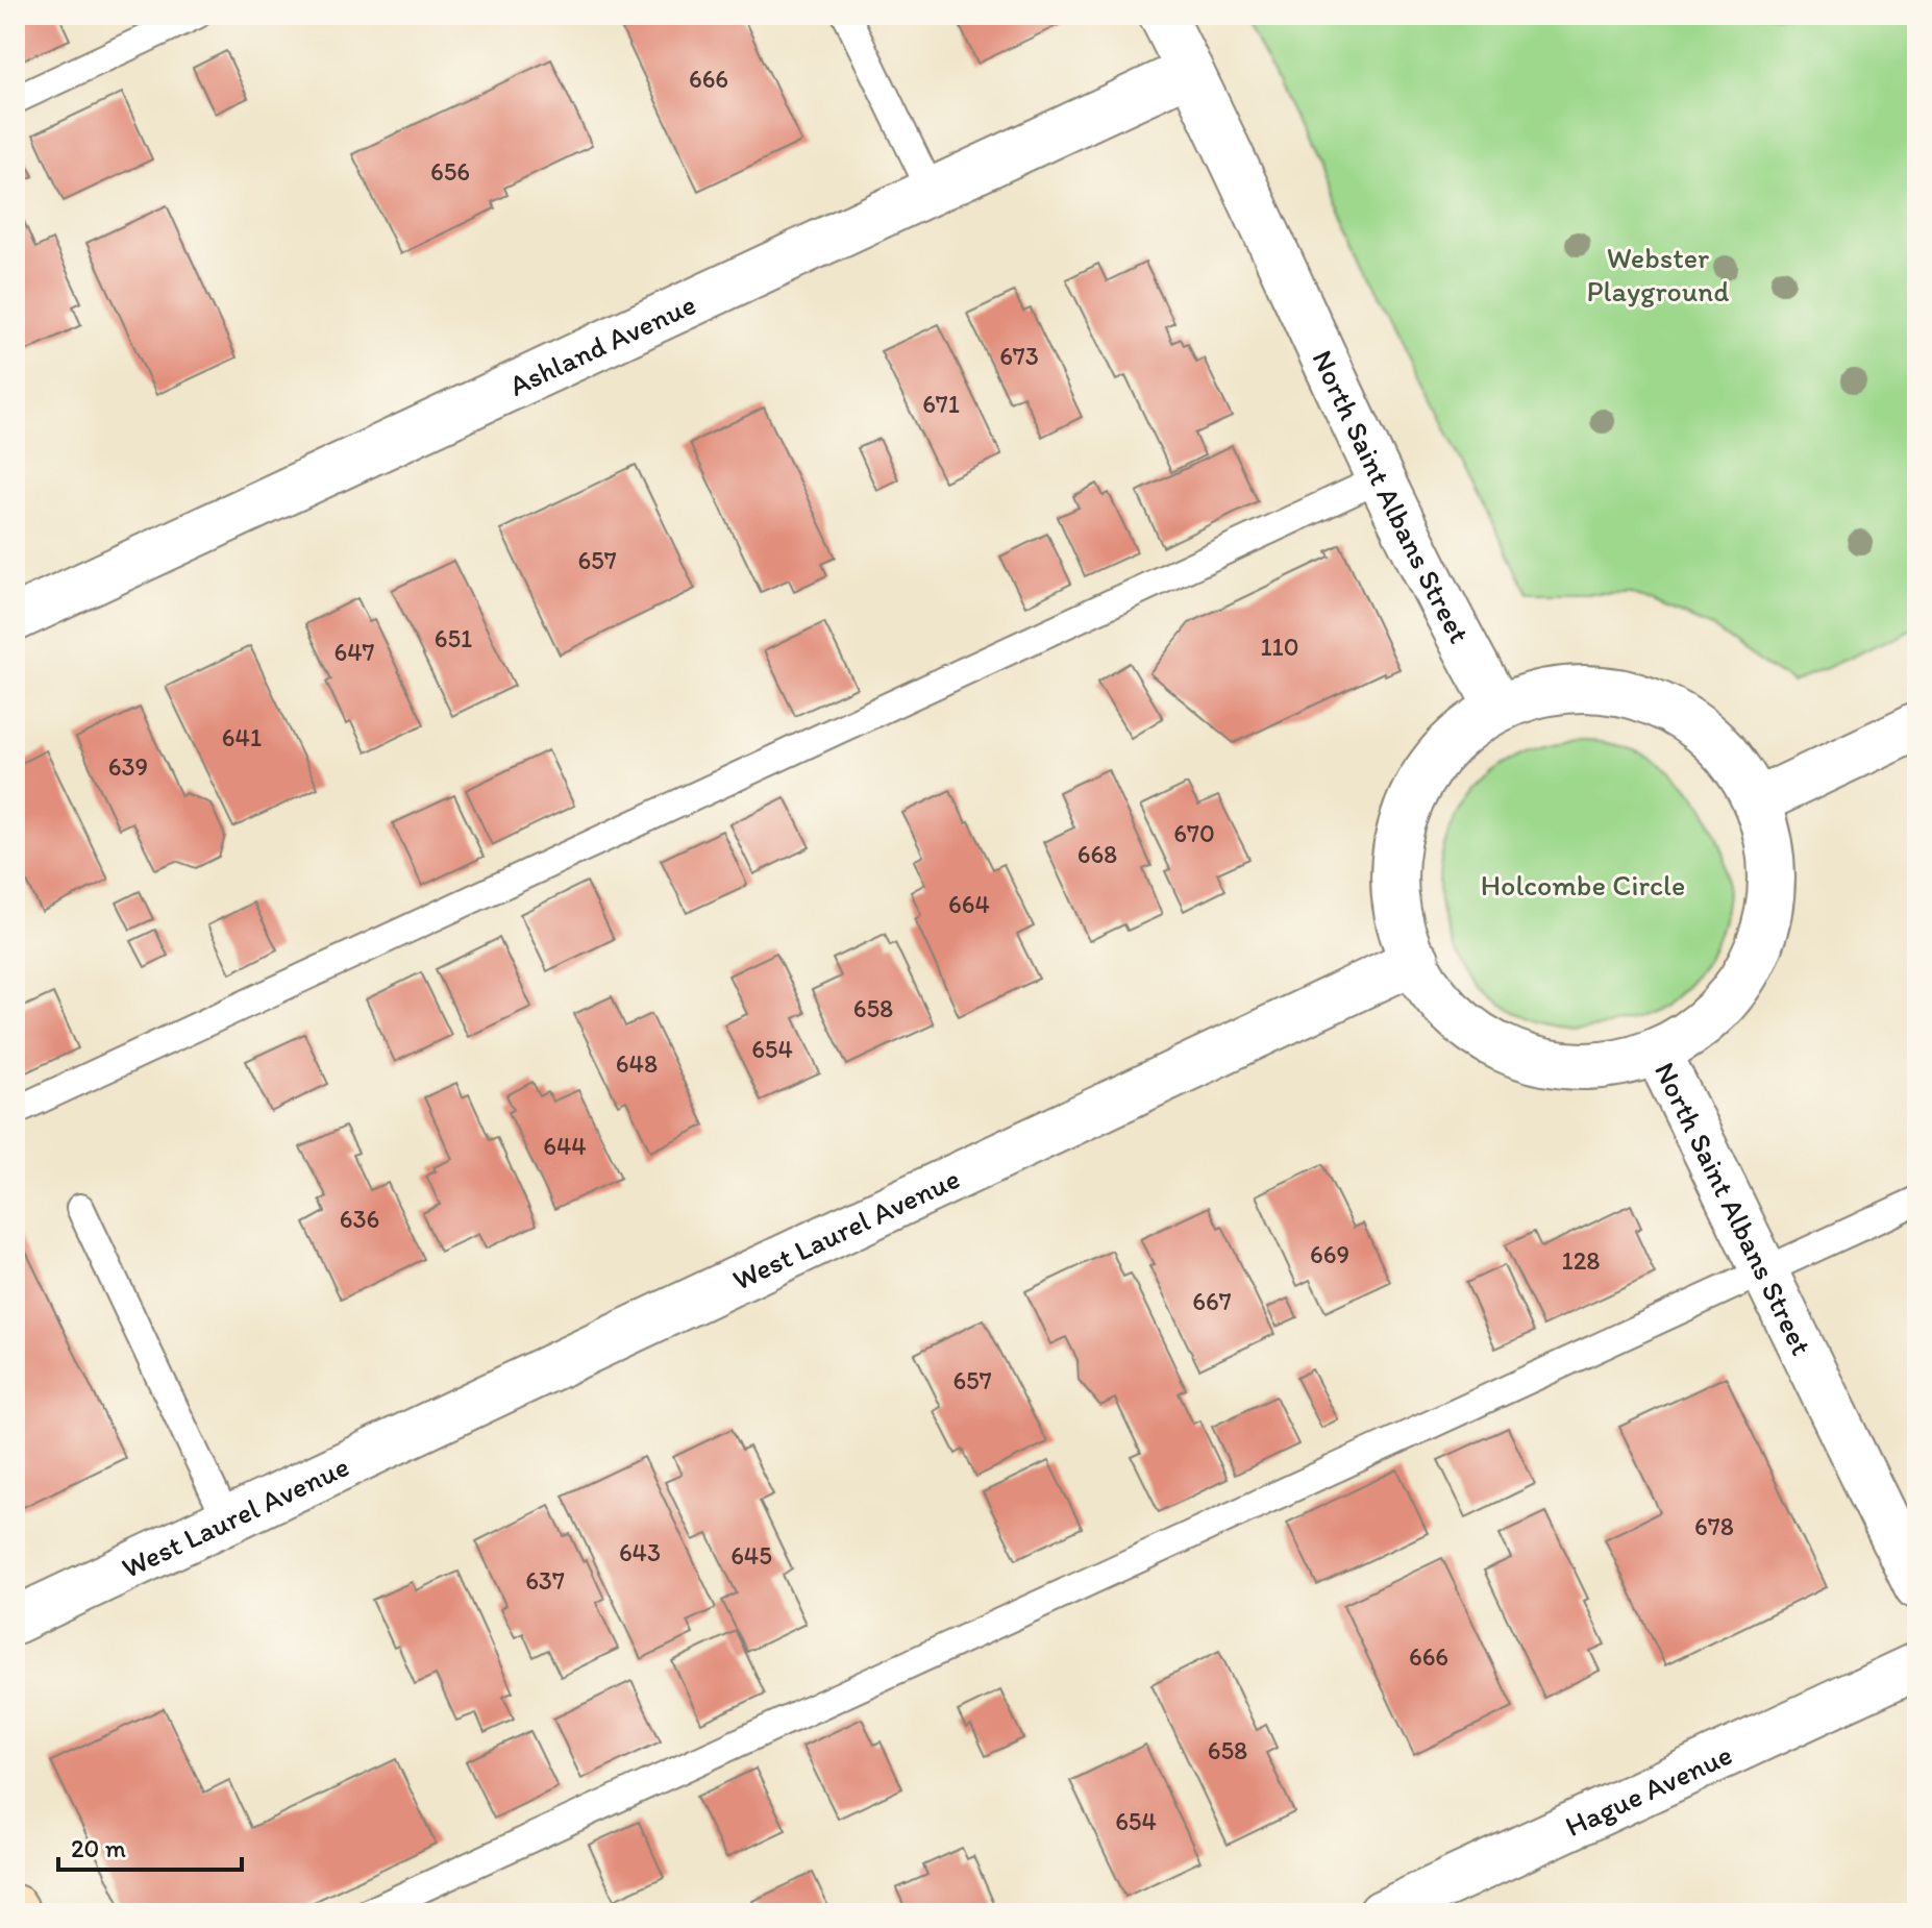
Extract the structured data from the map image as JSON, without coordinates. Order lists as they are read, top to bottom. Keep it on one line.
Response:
{"streets":{"street":["Ashland Avenue","North Saint Albans Street","West Laurel Avenue","Hague Avenue"]},"crossings":[["Ashland Avenue","North Saint Albans Street"]],"parks":["Webster Playground","Holcombe Circle"],"house_numbers":["666","656","673","671","657","651","110","647","641","639","670","668","664","658","654","648","644","636","669","128","667","657","678","643","645","637","666","658","654"],"scale_bar":"20 m"}
